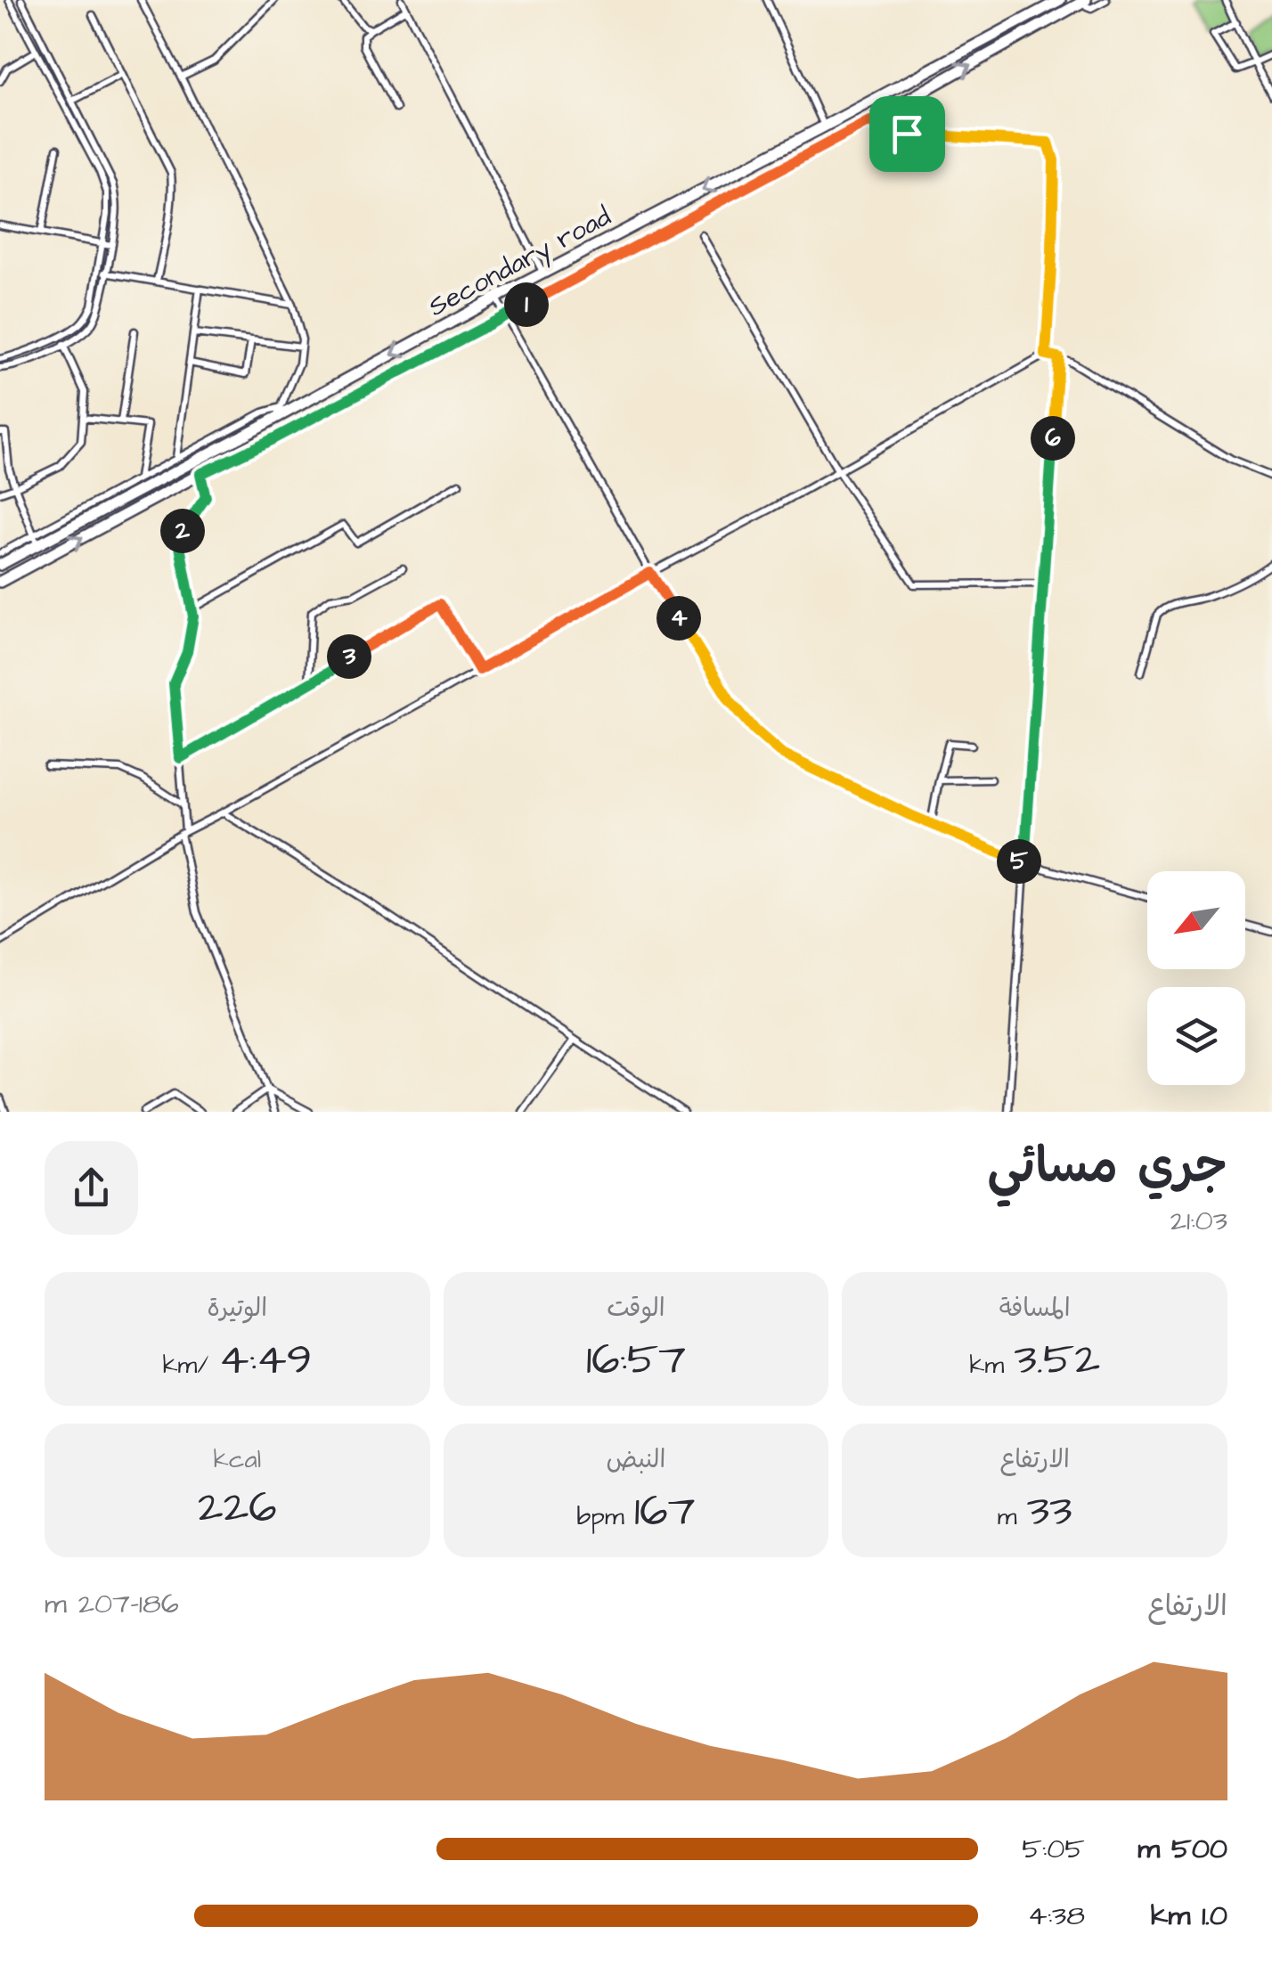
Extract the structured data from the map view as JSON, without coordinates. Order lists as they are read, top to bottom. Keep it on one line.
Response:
{"streets":{"main road":["Secondary road"]},"north":"bottom left","page":{"pins":["1","6","2","4","3","5"],"heading":["جري مسائي","21:03"],"stats":[["المسافة","3.52 km"],["الوقت","16:57"],["الوتيرة","4:49 /km"],["الارتفاع","33 m"],["النبض","167 bpm"],["kcal","226"]],"chart":["الارتفاع","186–207 m"],"list":[{"name":"500 m","note":"5:05"},{"name":"1.0 km","note":"4:38"}]}}
